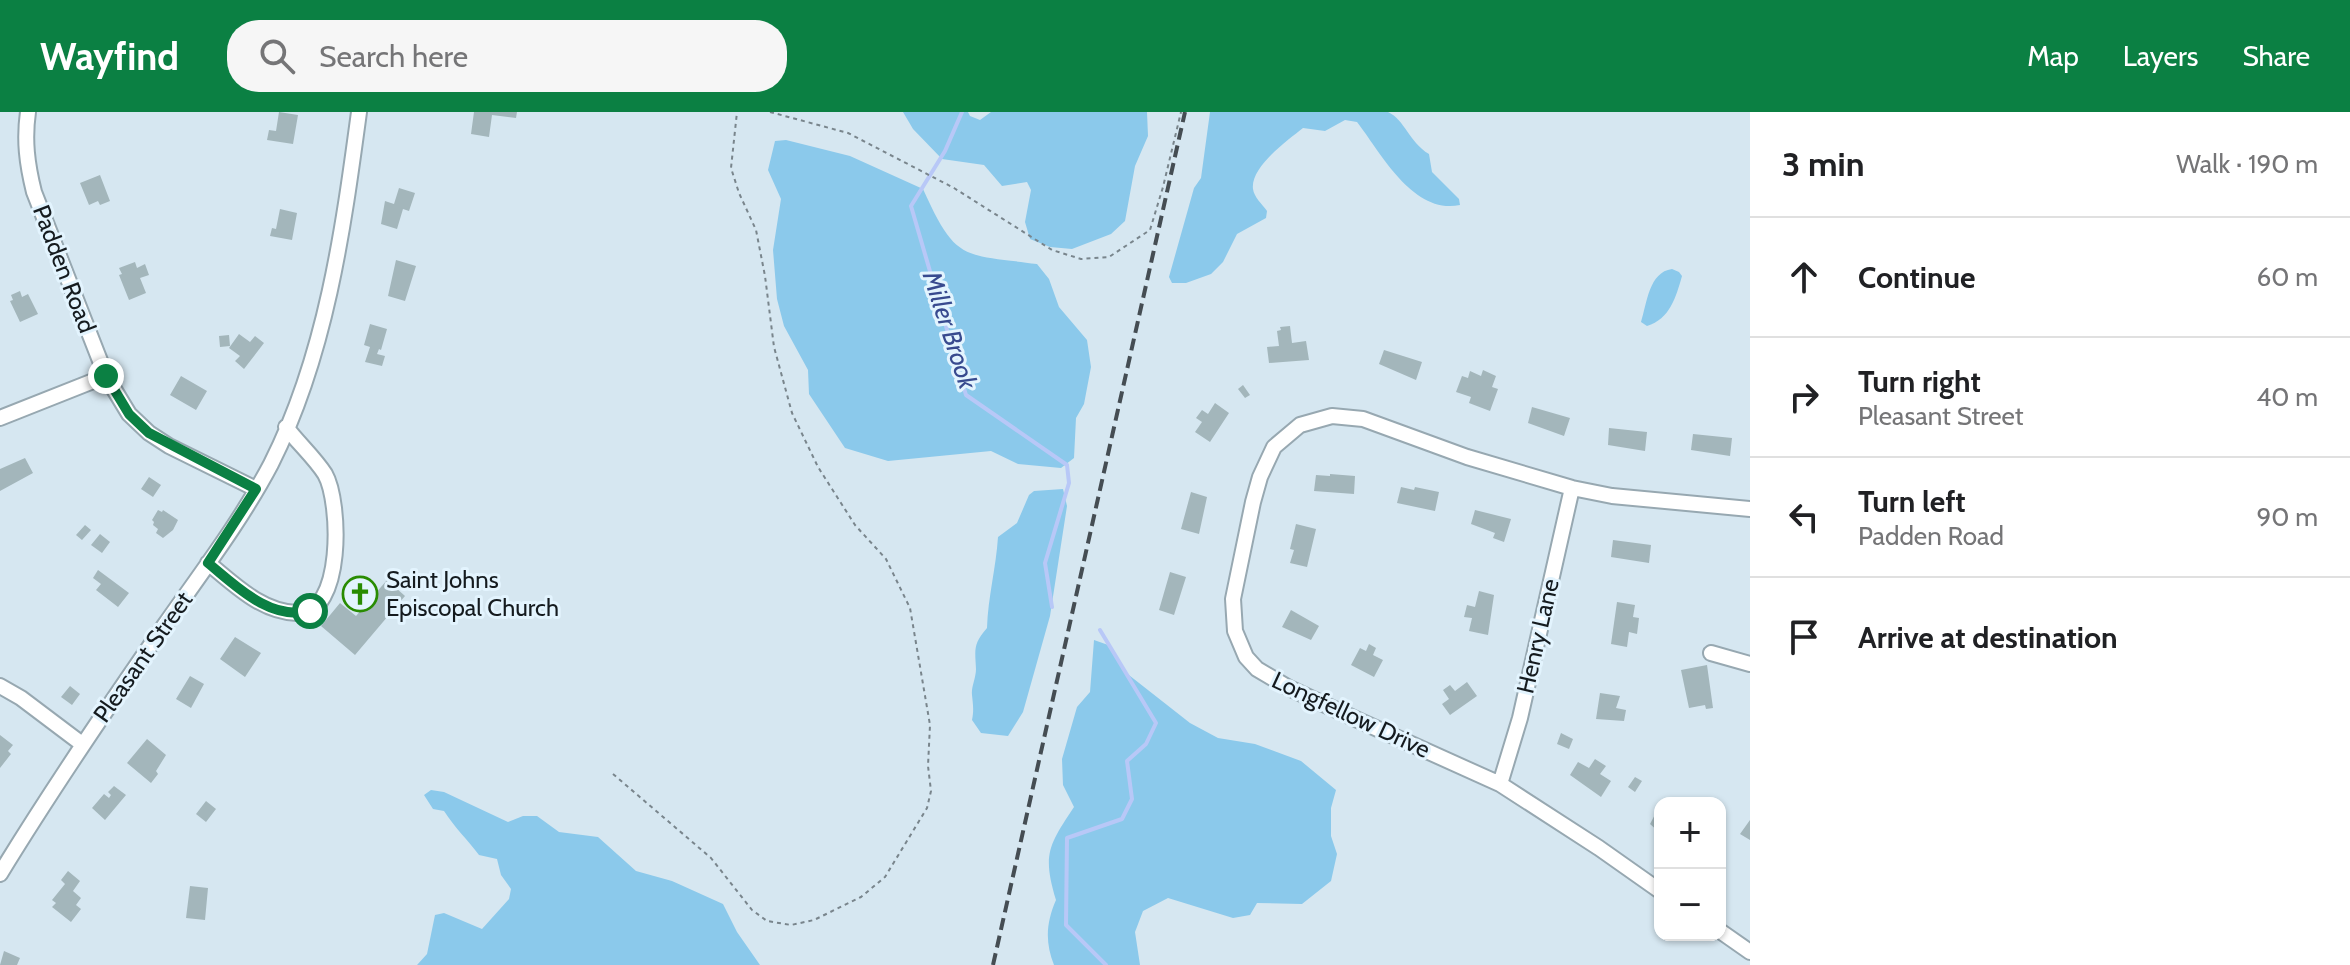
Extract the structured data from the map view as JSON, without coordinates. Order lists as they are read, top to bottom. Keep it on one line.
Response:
{"streets":{"street":["Padden Road","Henry Lane","Pleasant Street","Longfellow Drive"]},"crossings":[["Padden Road","Pleasant Street"],["Henry Lane","Longfellow Drive"]],"water":["Miller Brook"],"places":{"church":["Saint Johns Episcopal Church"]},"page":{"header":"Wayfind","search":"Search here","nav":["Map","Layers","Share"],"heading":["3 min","Walk · 190 m"],"list":[["Continue","60 m"],["Turn right","Pleasant Street","40 m"],["Turn left","Padden Road","90 m"],"Arrive at destination"],"map_buttons":["+","−"]}}
